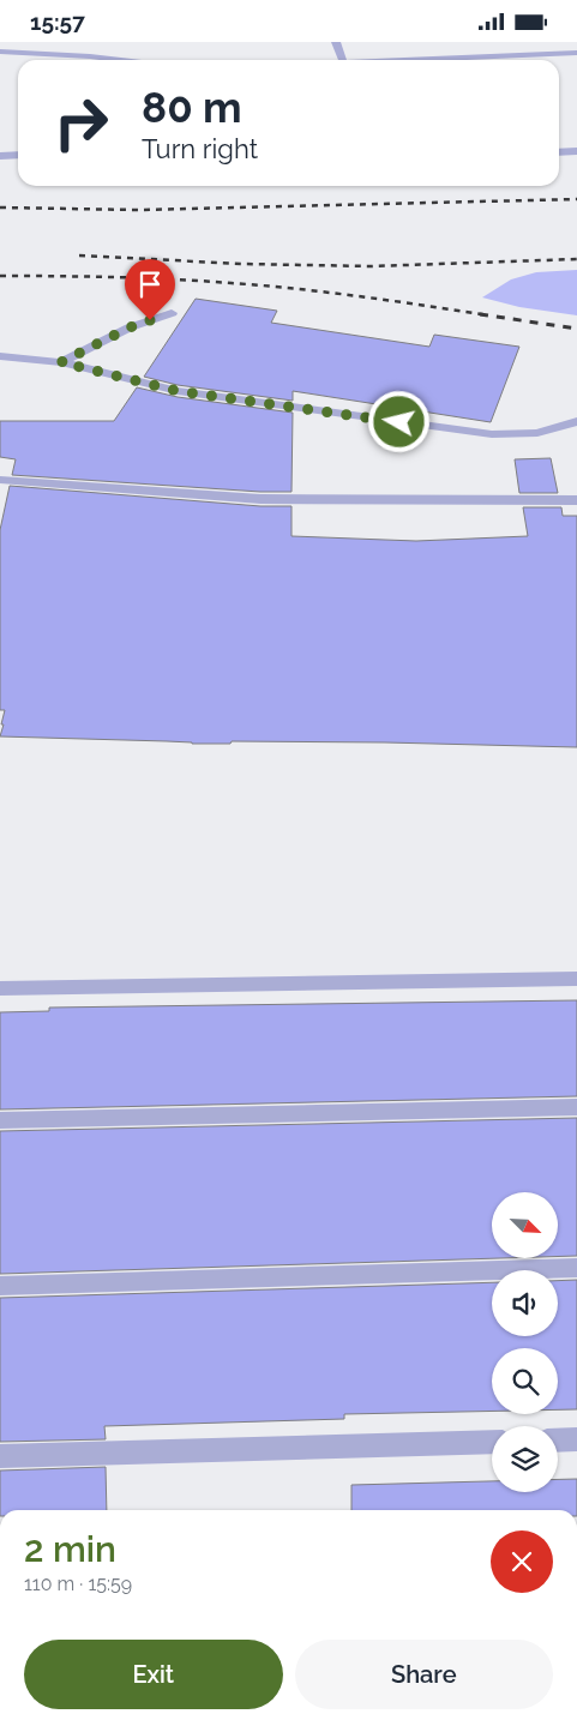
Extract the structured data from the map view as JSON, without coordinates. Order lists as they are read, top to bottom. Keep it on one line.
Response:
{"north":"bottom right","page":{"status":"15:57","turn":["80 m","Turn right"],"heading":["2 min","110 m · 15:59"],"buttons":["Exit","Share"]}}
